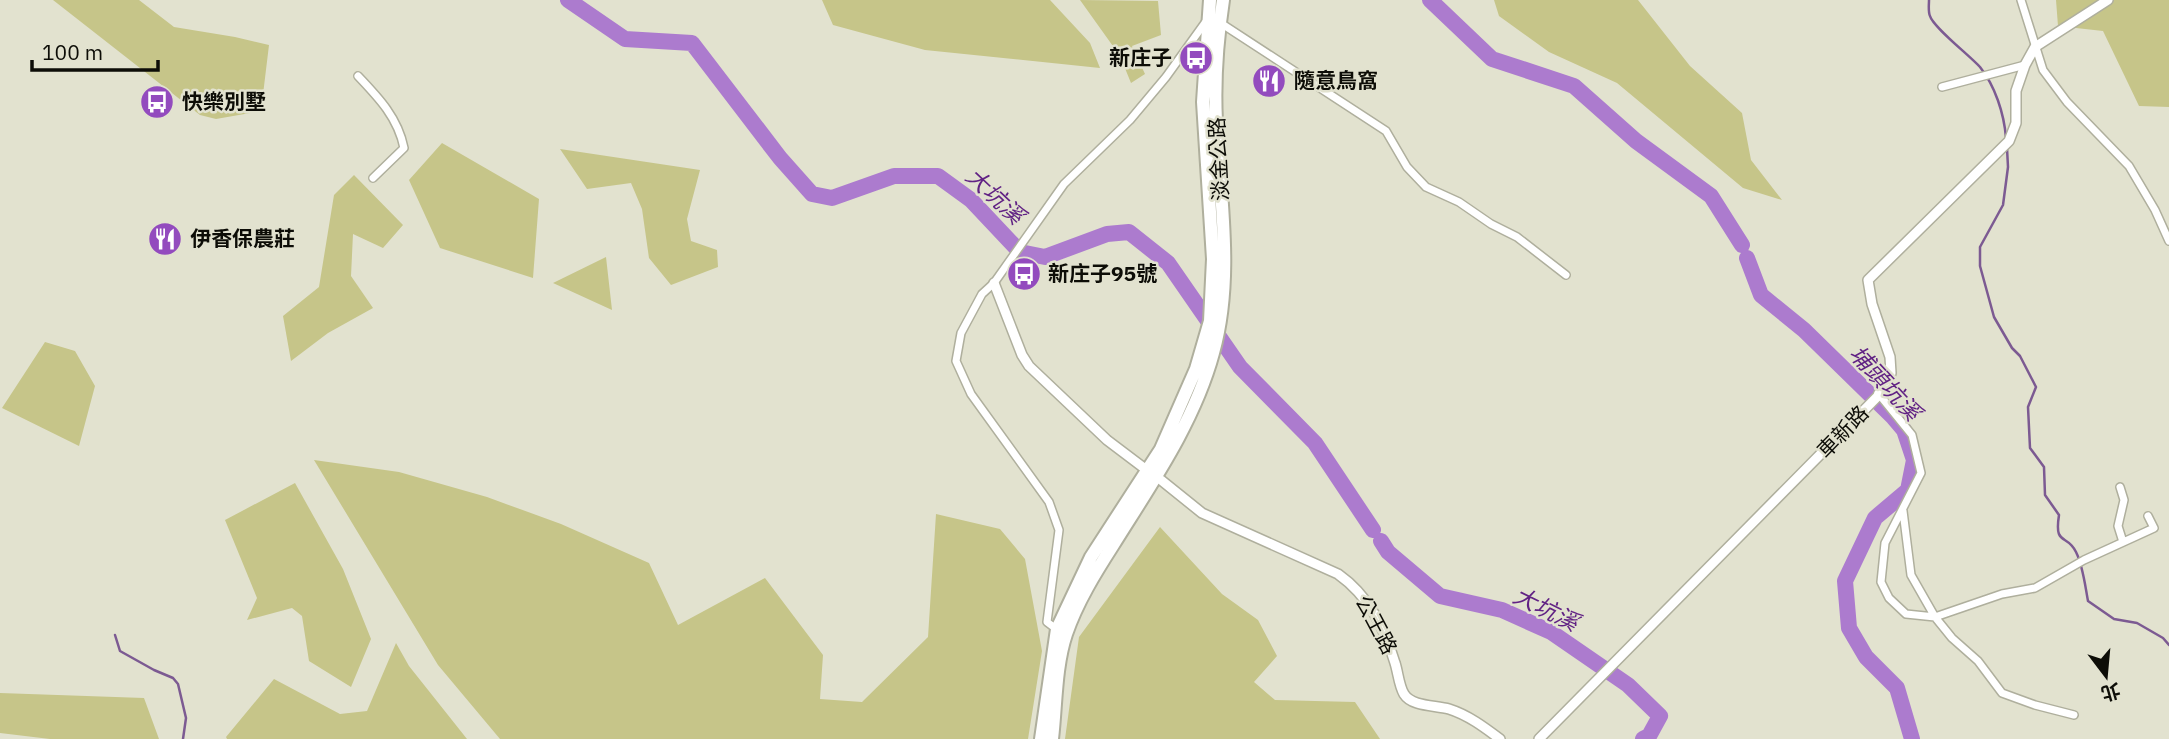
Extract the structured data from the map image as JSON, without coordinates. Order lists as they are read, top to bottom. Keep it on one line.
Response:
{"streets":{"main road":["淡金公路"],"street":["車新路","公王路"]},"water":["大坑溪","埔頭坑溪"],"places":{"bus stop":["新庄子","快樂別墅","新庄子95號"],"restaurant":["隨意鳥窩","伊香保農莊"]},"scale_bar":"100 m","north":"bottom"}
